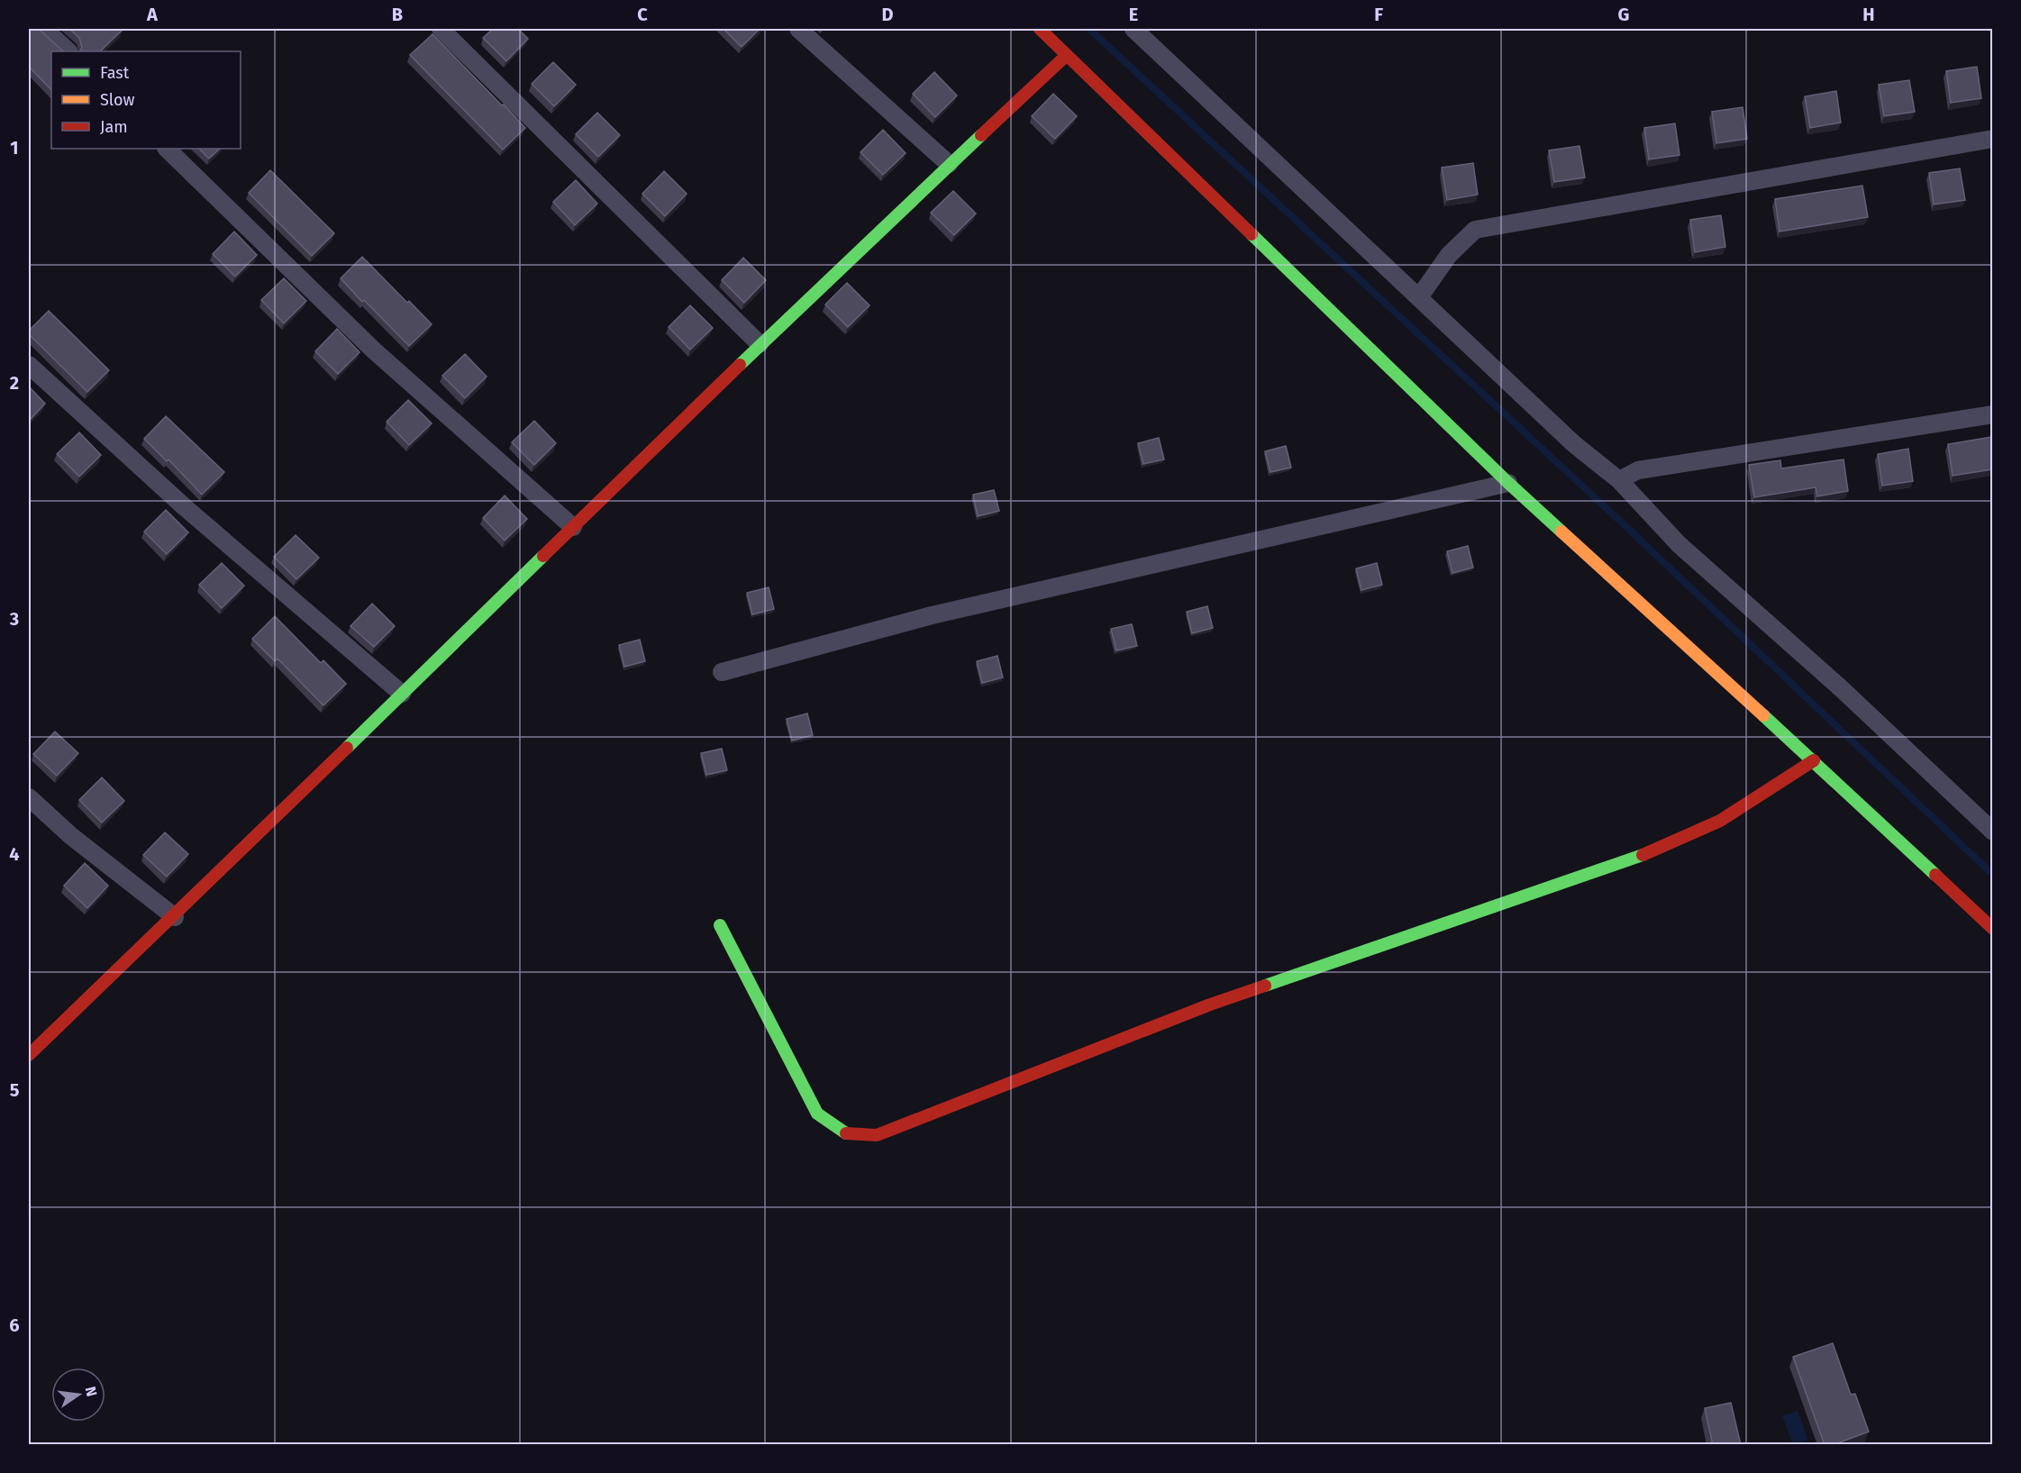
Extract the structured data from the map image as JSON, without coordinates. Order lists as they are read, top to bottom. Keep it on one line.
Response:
{"legend":["Fast","Slow","Jam"],"north":"right","grid":{"columns":["A","B","C","D","E","F","G","H"],"rows":["1","2","3","4","5","6"]}}
